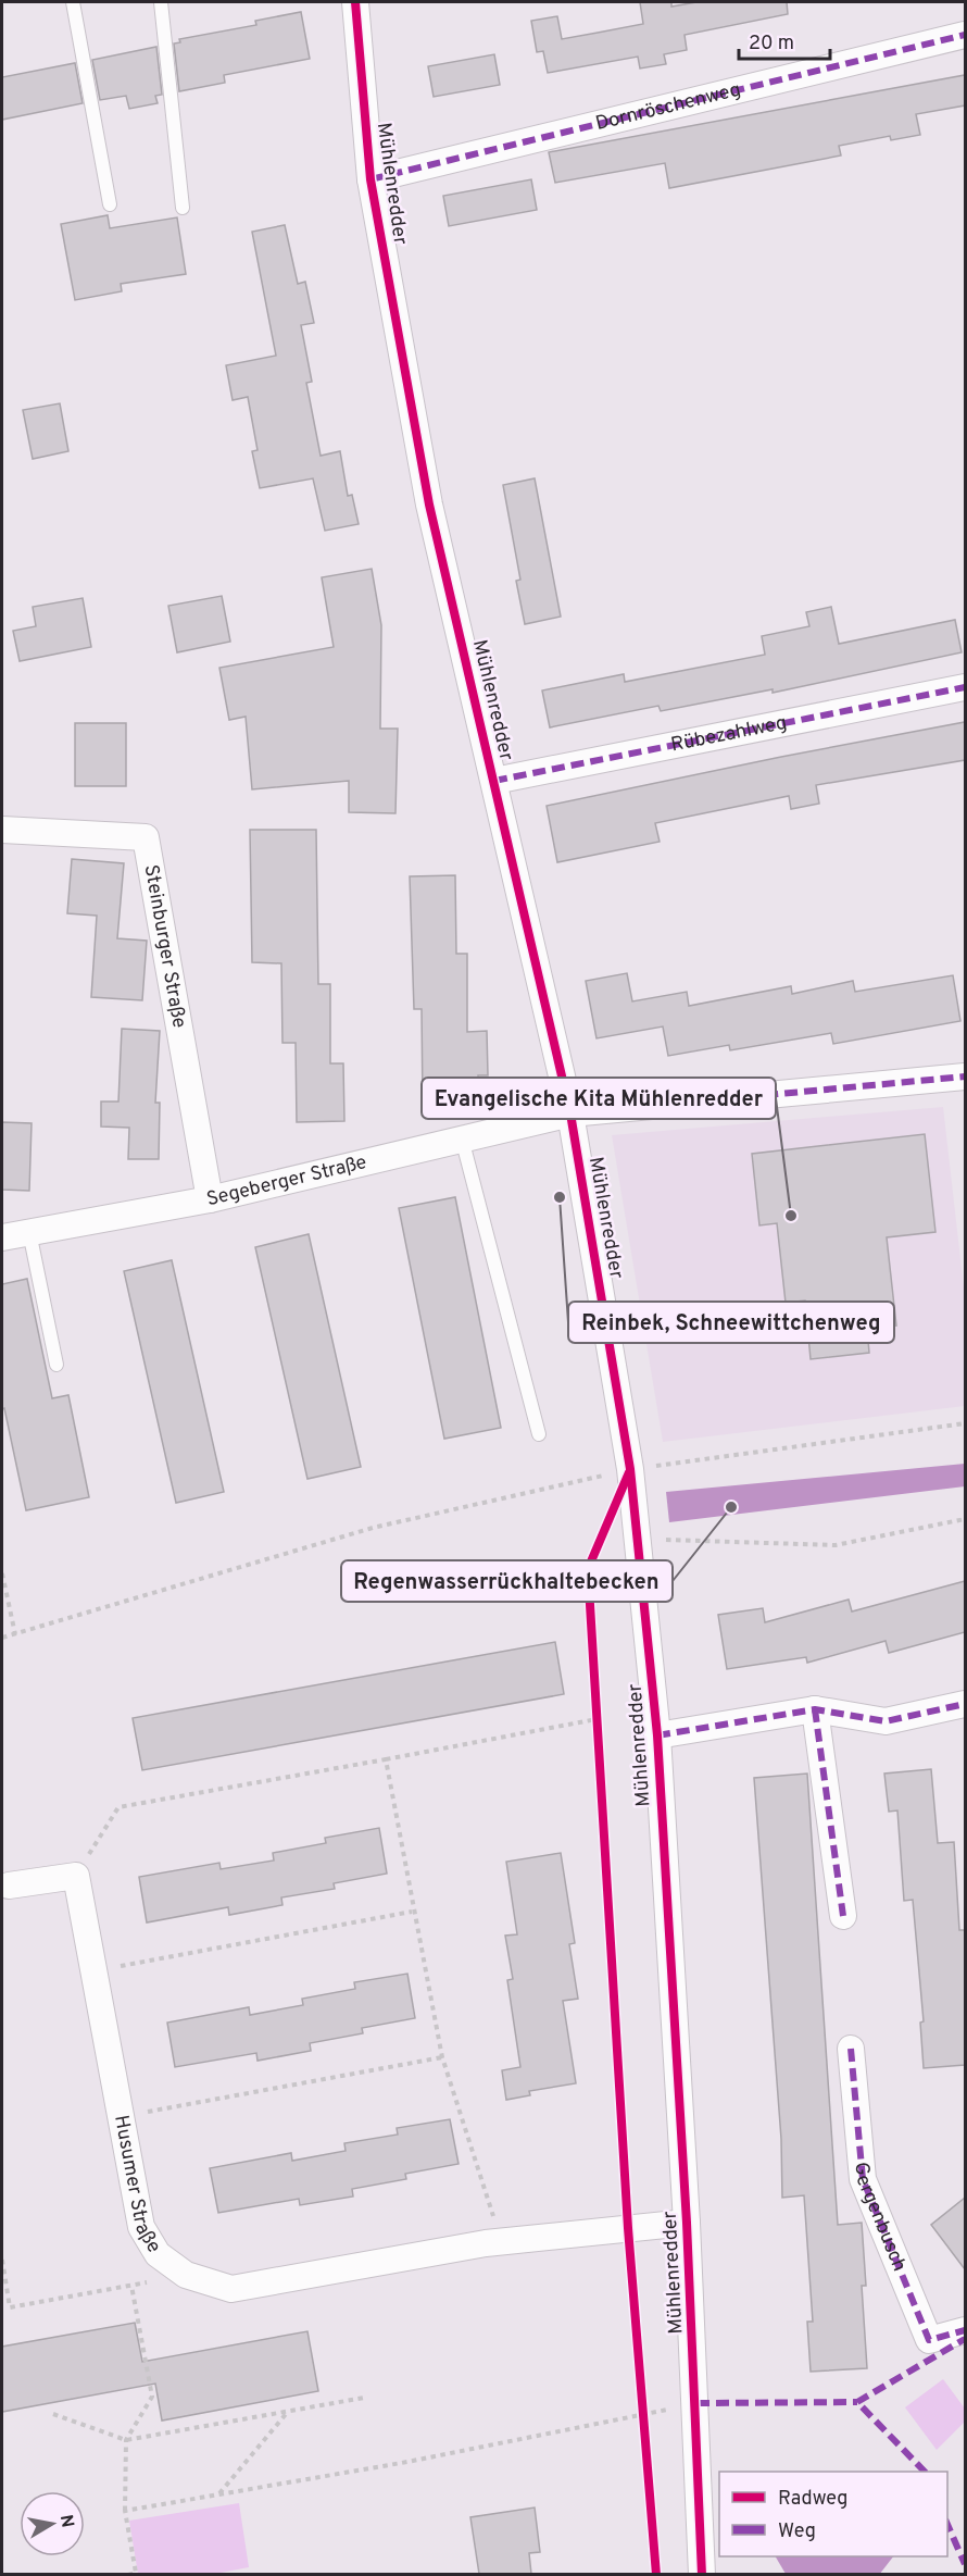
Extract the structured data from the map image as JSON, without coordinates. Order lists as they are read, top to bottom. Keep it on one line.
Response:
{"streets":{"street":["Dornröschenweg","Mühlenredder","Rübezahlweg","Steinburger Straße","Segeberger Straße","Husumer Straße","Gergenbusch"]},"crossings":[["Dornröschenweg","Mühlenredder"],["Mühlenredder","Rübezahlweg"],["Mühlenredder","Segeberger Straße"],["Mühlenredder","Husumer Straße"],["Steinburger Straße","Segeberger Straße"]],"places":["Reinbek, Schneewittchenweg","Evangelische Kita Mühlenredder","Regenwasserrückhaltebecken"],"legend":["Radweg","Weg"],"scale_bar":"20 m","north":"right"}
